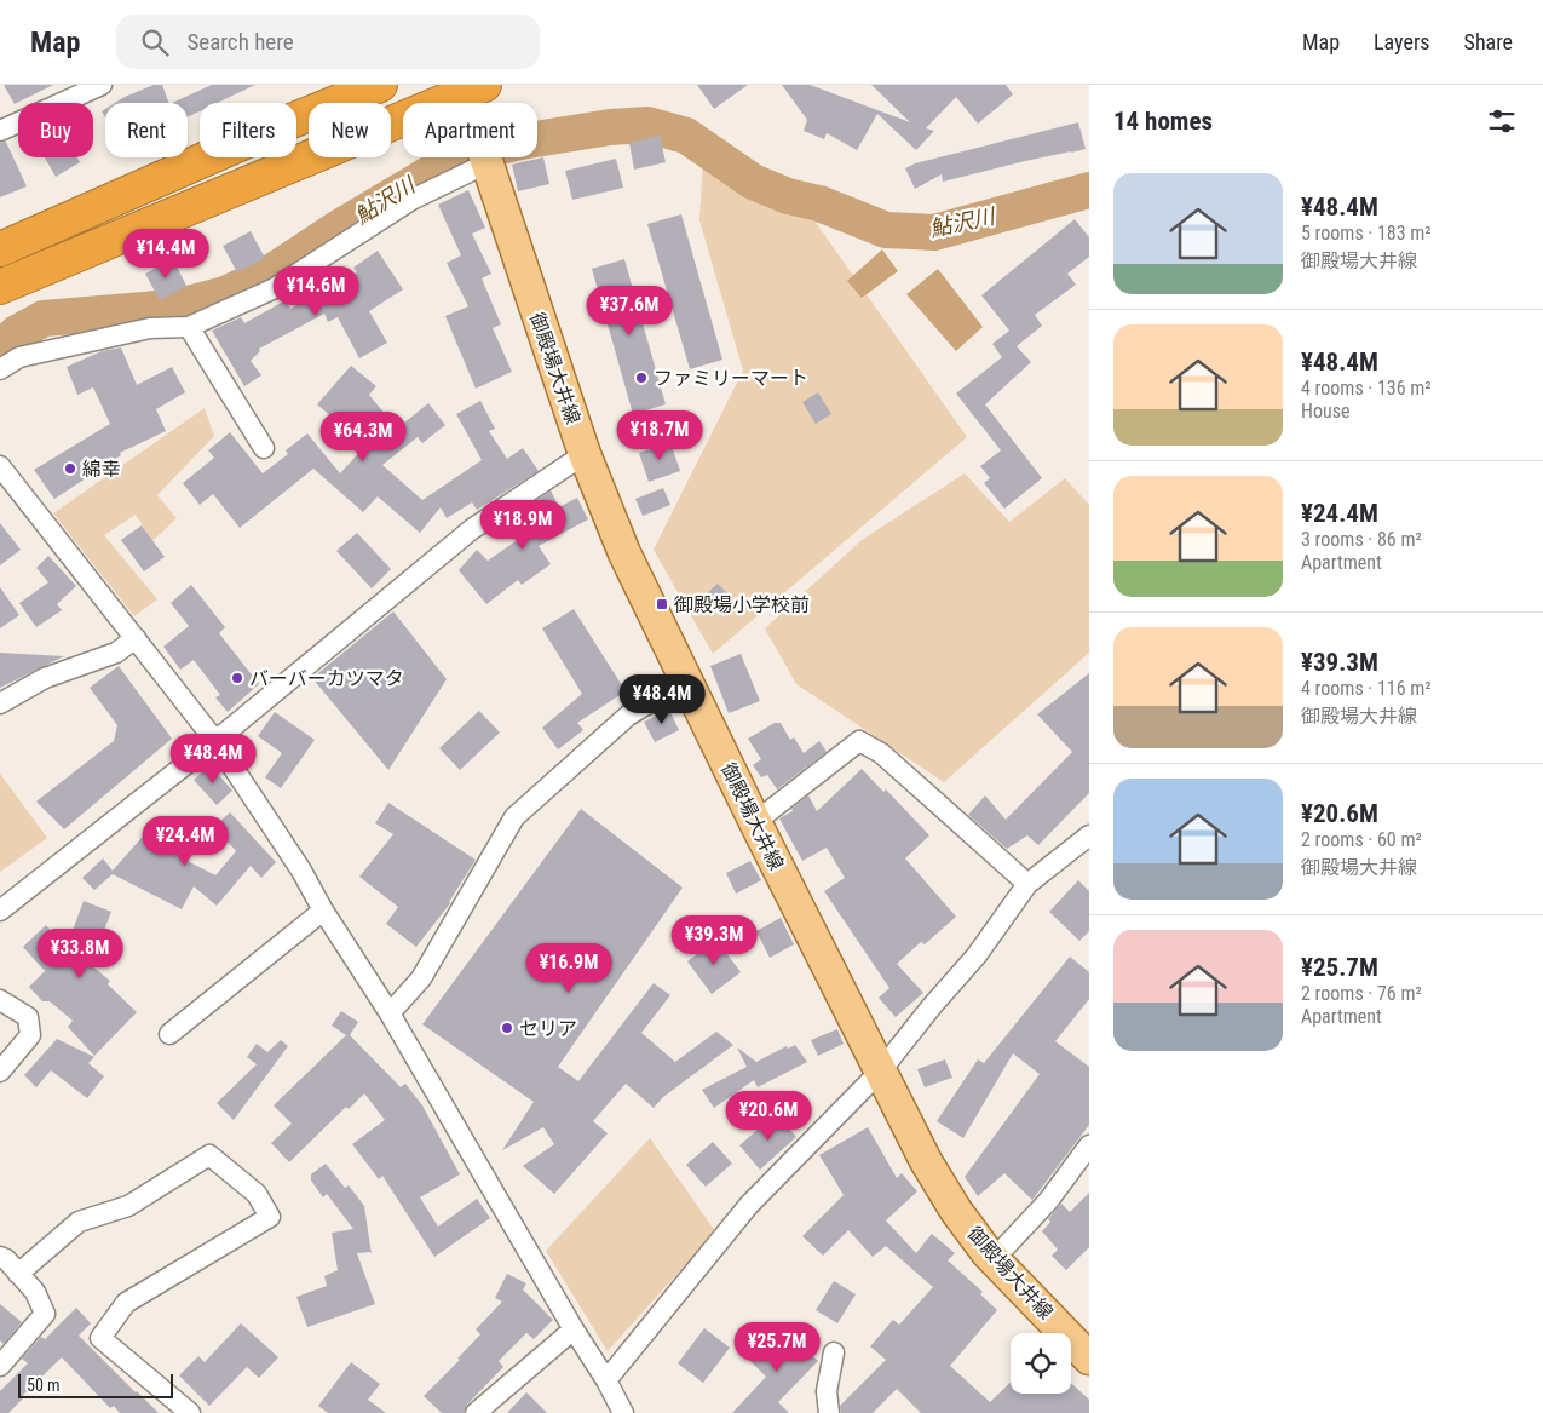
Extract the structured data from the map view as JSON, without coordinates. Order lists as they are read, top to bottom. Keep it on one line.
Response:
{"streets":{"main road":["御殿場大井線"]},"water":["鮎沢川"],"places":{"other":["ファミリーマート","綿幸","バーバーカツマタ","セリア"],"transit":["御殿場小学校前"]},"scale_bar":"50 m","page":{"header":"Map","search":"Search here","nav":["Map","Layers","Share"],"heading":"14 homes","chip":["Buy","Rent","Filters","New","Apartment"],"list":[{"name":"¥48.4M","note":"5 rooms · 183 m² · 御殿場大井線"},{"name":"¥48.4M","note":"4 rooms · 136 m² · House"},{"name":"¥24.4M","note":"3 rooms · 86 m² · Apartment"},{"name":"¥39.3M","note":"4 rooms · 116 m² · 御殿場大井線"},{"name":"¥20.6M","note":"2 rooms · 60 m² · 御殿場大井線"},{"name":"¥25.7M","note":"2 rooms · 76 m² · Apartment"}],"price":["¥14.4M","¥14.6M","¥37.6M","¥18.7M","¥64.3M","¥18.9M","¥48.4M","¥48.4M","¥24.4M","¥39.3M","¥33.8M","¥16.9M","¥20.6M","¥25.7M"],"scale":"50 m"}}
